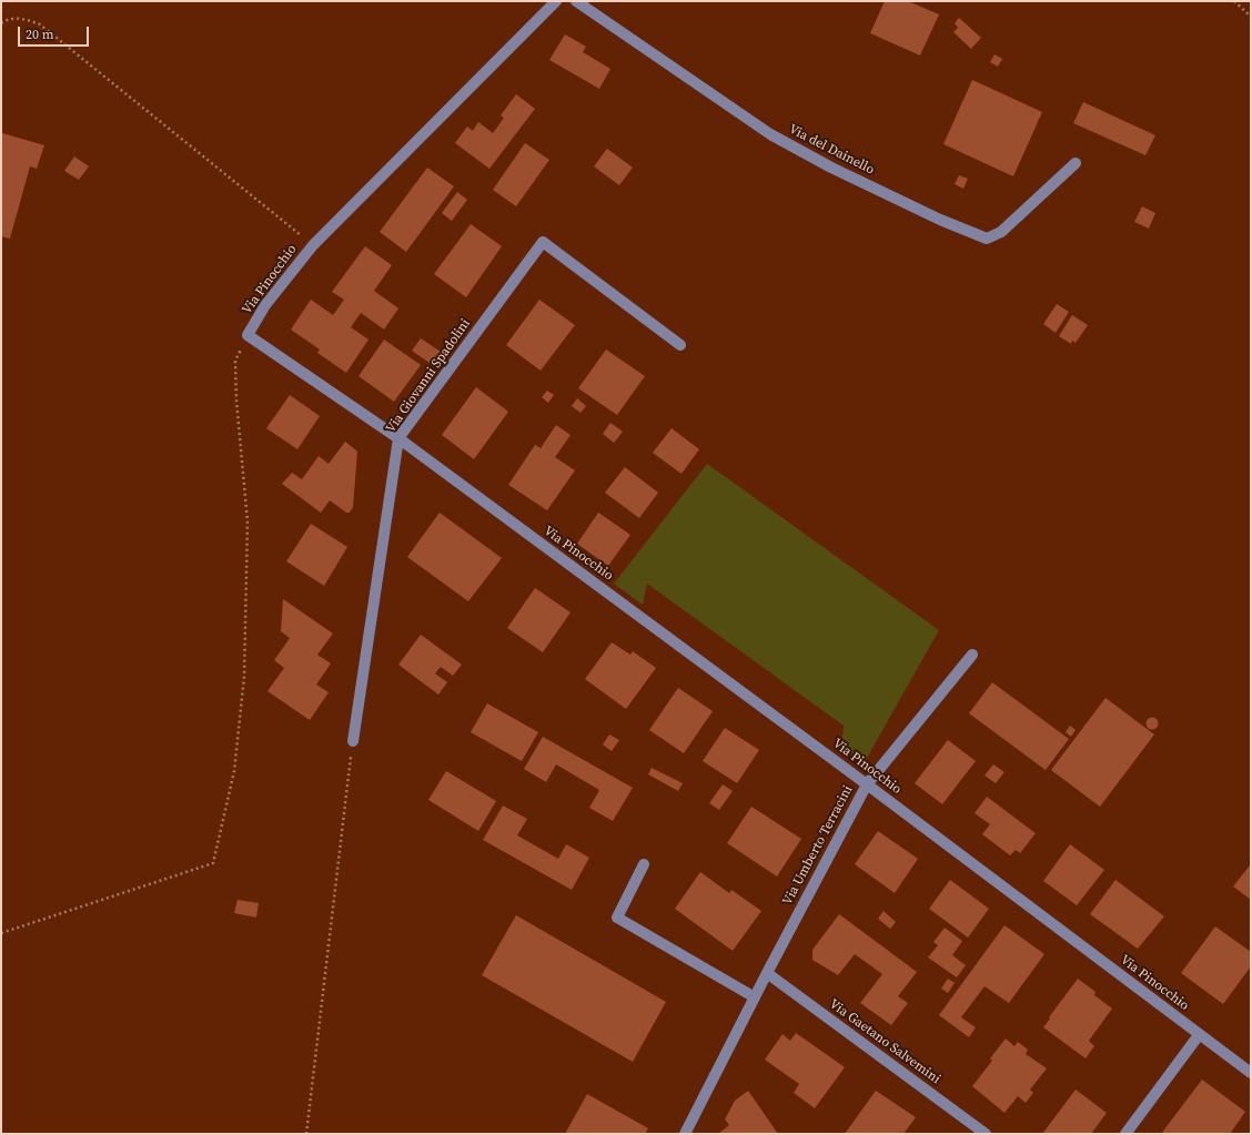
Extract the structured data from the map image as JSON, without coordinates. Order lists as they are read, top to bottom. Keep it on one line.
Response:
{"streets":{"street":["Via del Dainello","Via Pinocchio","Via Giovanni Spadolini","Via Umberto Terracini","Via Gaetano Salvemini"]},"crossings":[["Via Pinocchio","Via Giovanni Spadolini"],["Via Pinocchio","Via Umberto Terracini"],["Via Umberto Terracini","Via Gaetano Salvemini"]],"scale_bar":"20 m"}
